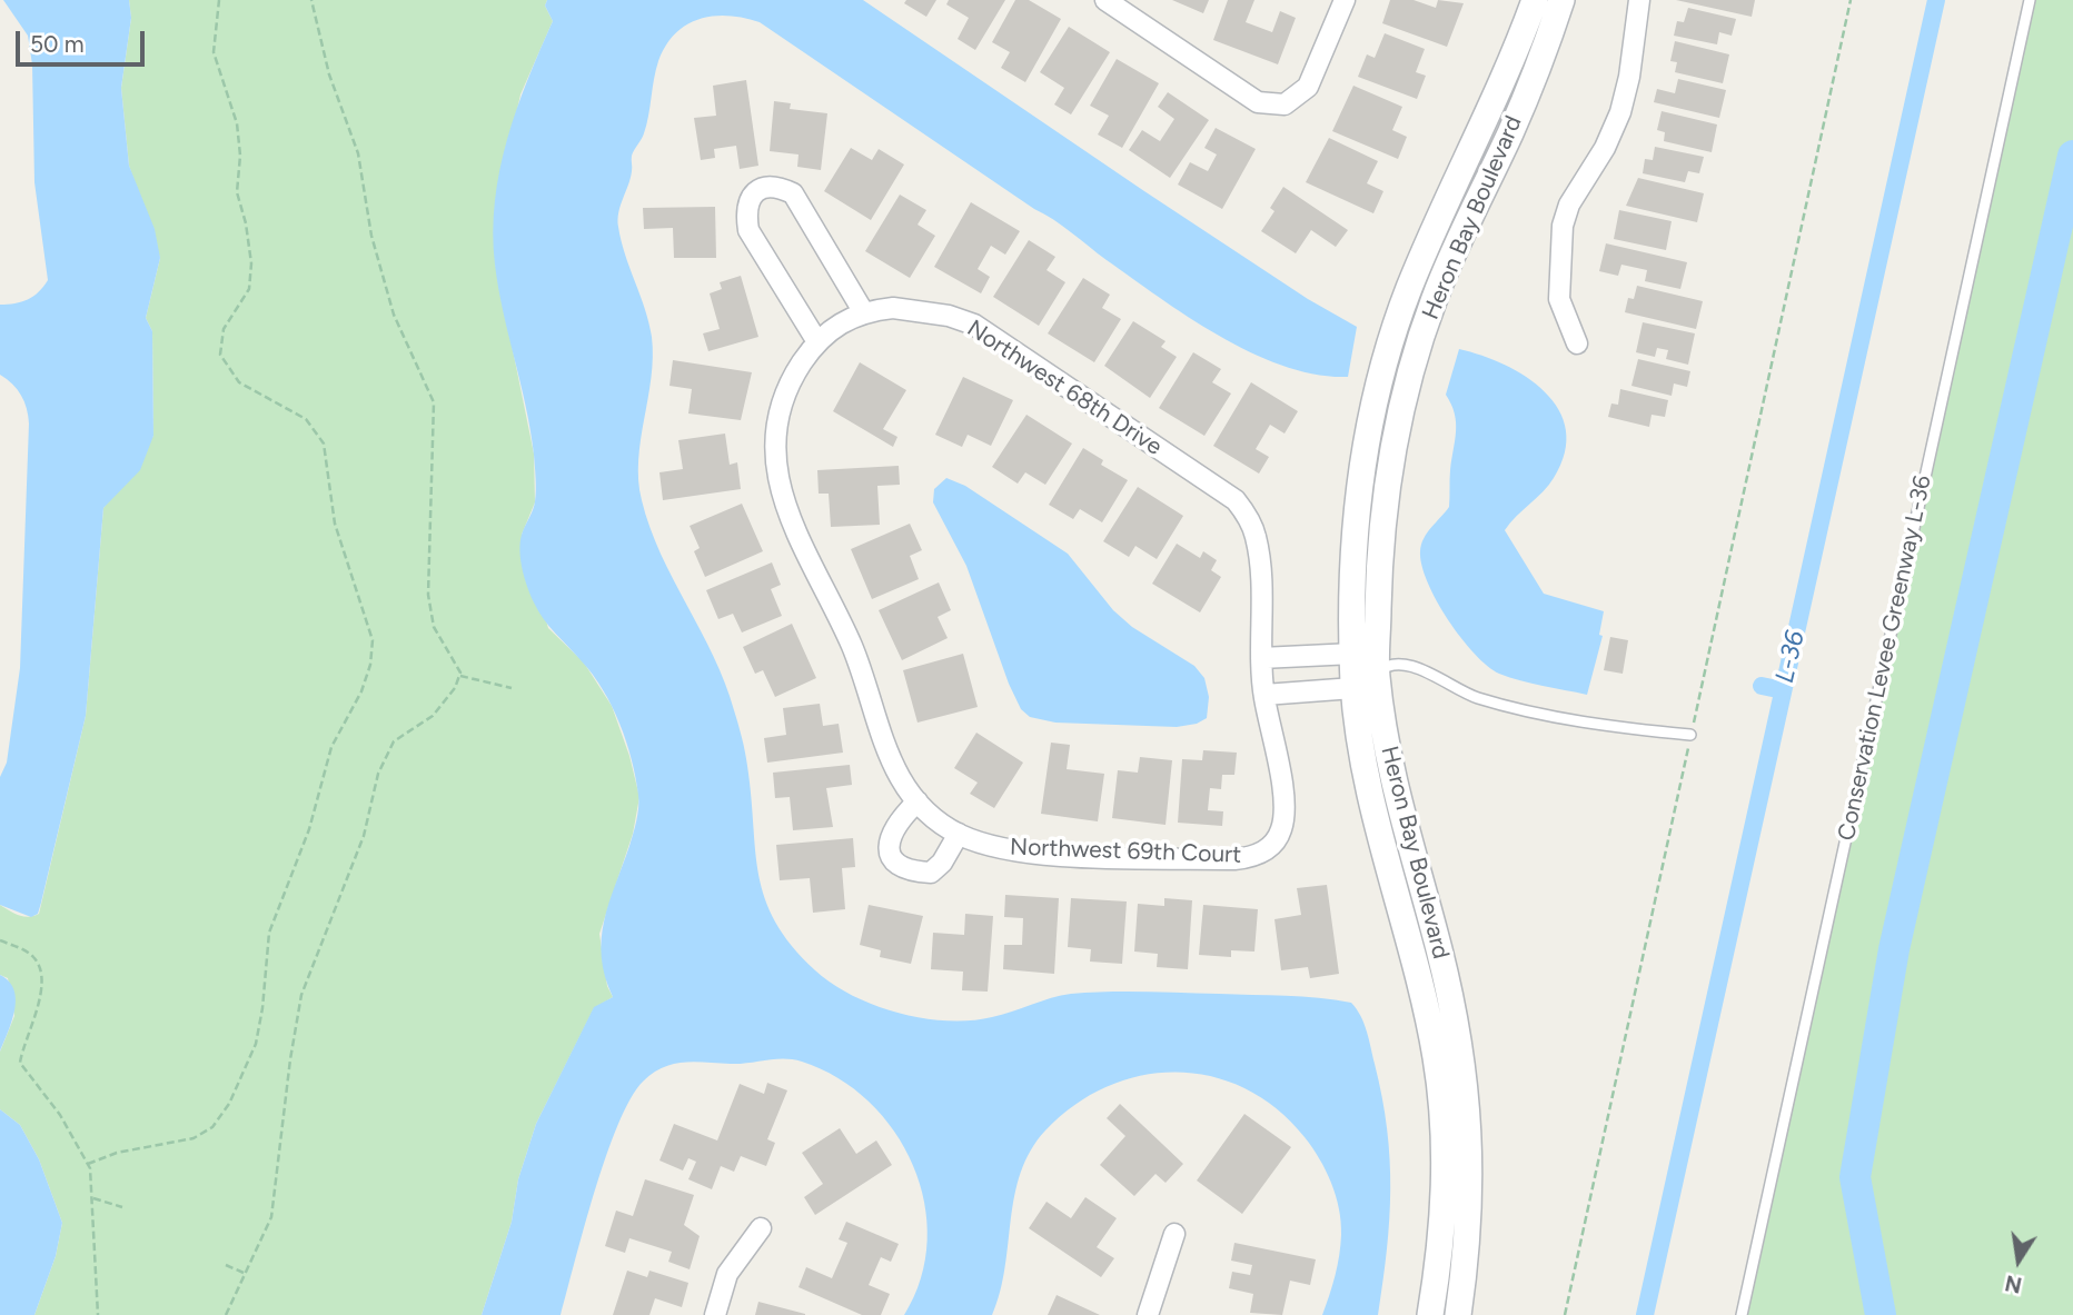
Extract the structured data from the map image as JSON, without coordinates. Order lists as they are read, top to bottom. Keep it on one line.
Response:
{"streets":{"street":["Heron Bay Boulevard","Northwest 68th Drive","Northwest 69th Court"],"lane":["Conservation Levee Greenway L-36"]},"water":["L-36"],"scale_bar":"50 m","north":"bottom"}
